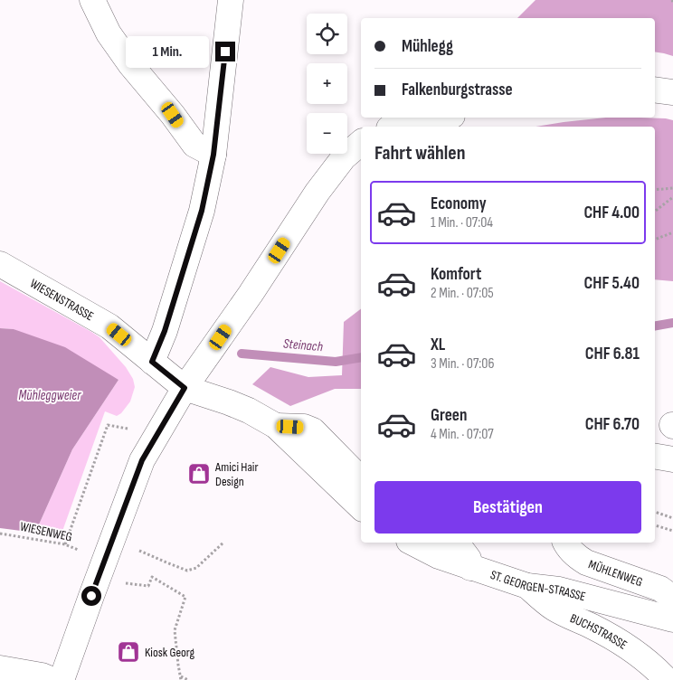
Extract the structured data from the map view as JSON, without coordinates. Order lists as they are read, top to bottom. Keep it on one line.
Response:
{"streets":{"street":["WIESENSTRASSE","MÜHLENWEG","ST. GEORGEN-STRASSE","BUCHSTRASSE"],"path":["WIESENWEG"]},"crossings":[["ST. GEORGEN-STRASSE","BUCHSTRASSE"]],"water":["Steinach","Mühleggweier"],"places":{"shop":["Amici Hair Design","Kiosk Georg"]},"page":{"map_buttons":["+","−"],"banner":["Mühlegg","Falkenburgstrasse"],"bubble":"1 Min.","heading":"Fahrt wählen","list":[{"name":"Economy","note":"1 Min. · 07:04","value":"CHF 4.00"},{"name":"Komfort","note":"2 Min. · 07:05","value":"CHF 5.40"},{"name":"XL","note":"3 Min. · 07:06","value":"CHF 6.81"},{"name":"Green","note":"4 Min. · 07:07","value":"CHF 6.70"}],"buttons":"Bestätigen"}}
